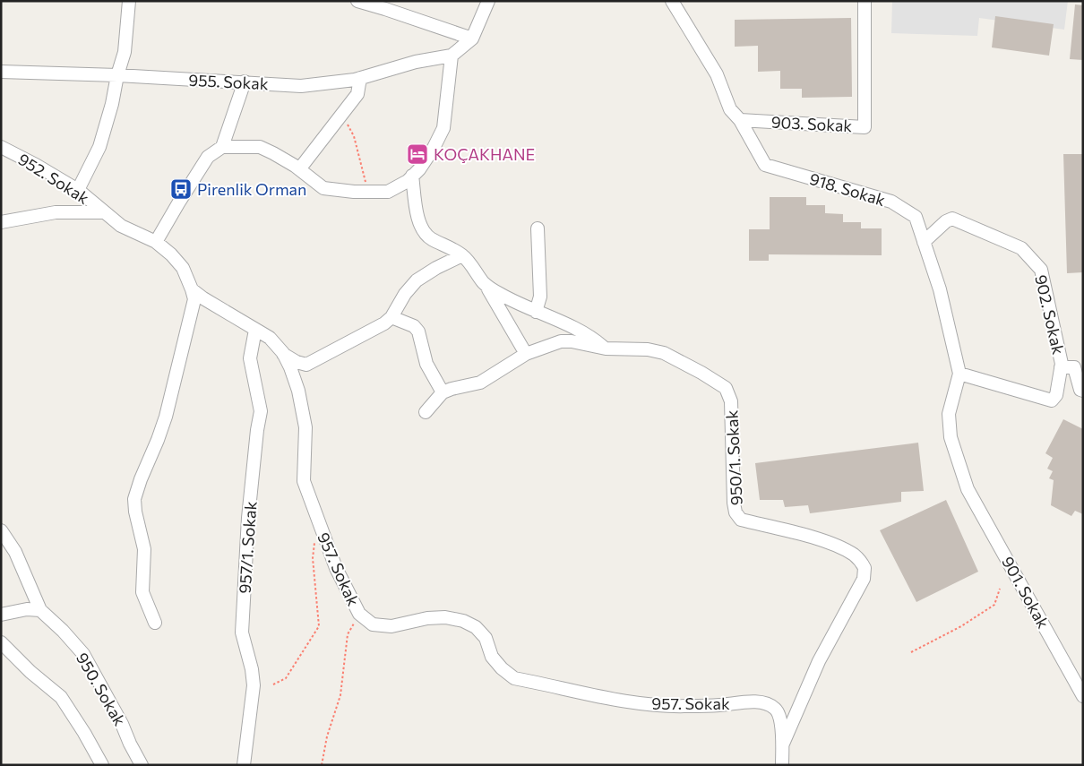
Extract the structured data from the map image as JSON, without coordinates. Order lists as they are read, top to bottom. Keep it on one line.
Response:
{"streets":{"street":["955. Sokak","903. Sokak","952. Sokak","918. Sokak","902. Sokak","950/1. Sokak","957/1. Sokak","957. Sokak","901. Sokak","950. Sokak"]},"crossings":[["903. Sokak","918. Sokak"],["918. Sokak","902. Sokak"],["918. Sokak","901. Sokak"],["950/1. Sokak","957. Sokak"],["957/1. Sokak","957. Sokak"]],"places":{"hotel":["KOÇAKHANE"],"bus stop":["Pirenlik Orman"]}}
